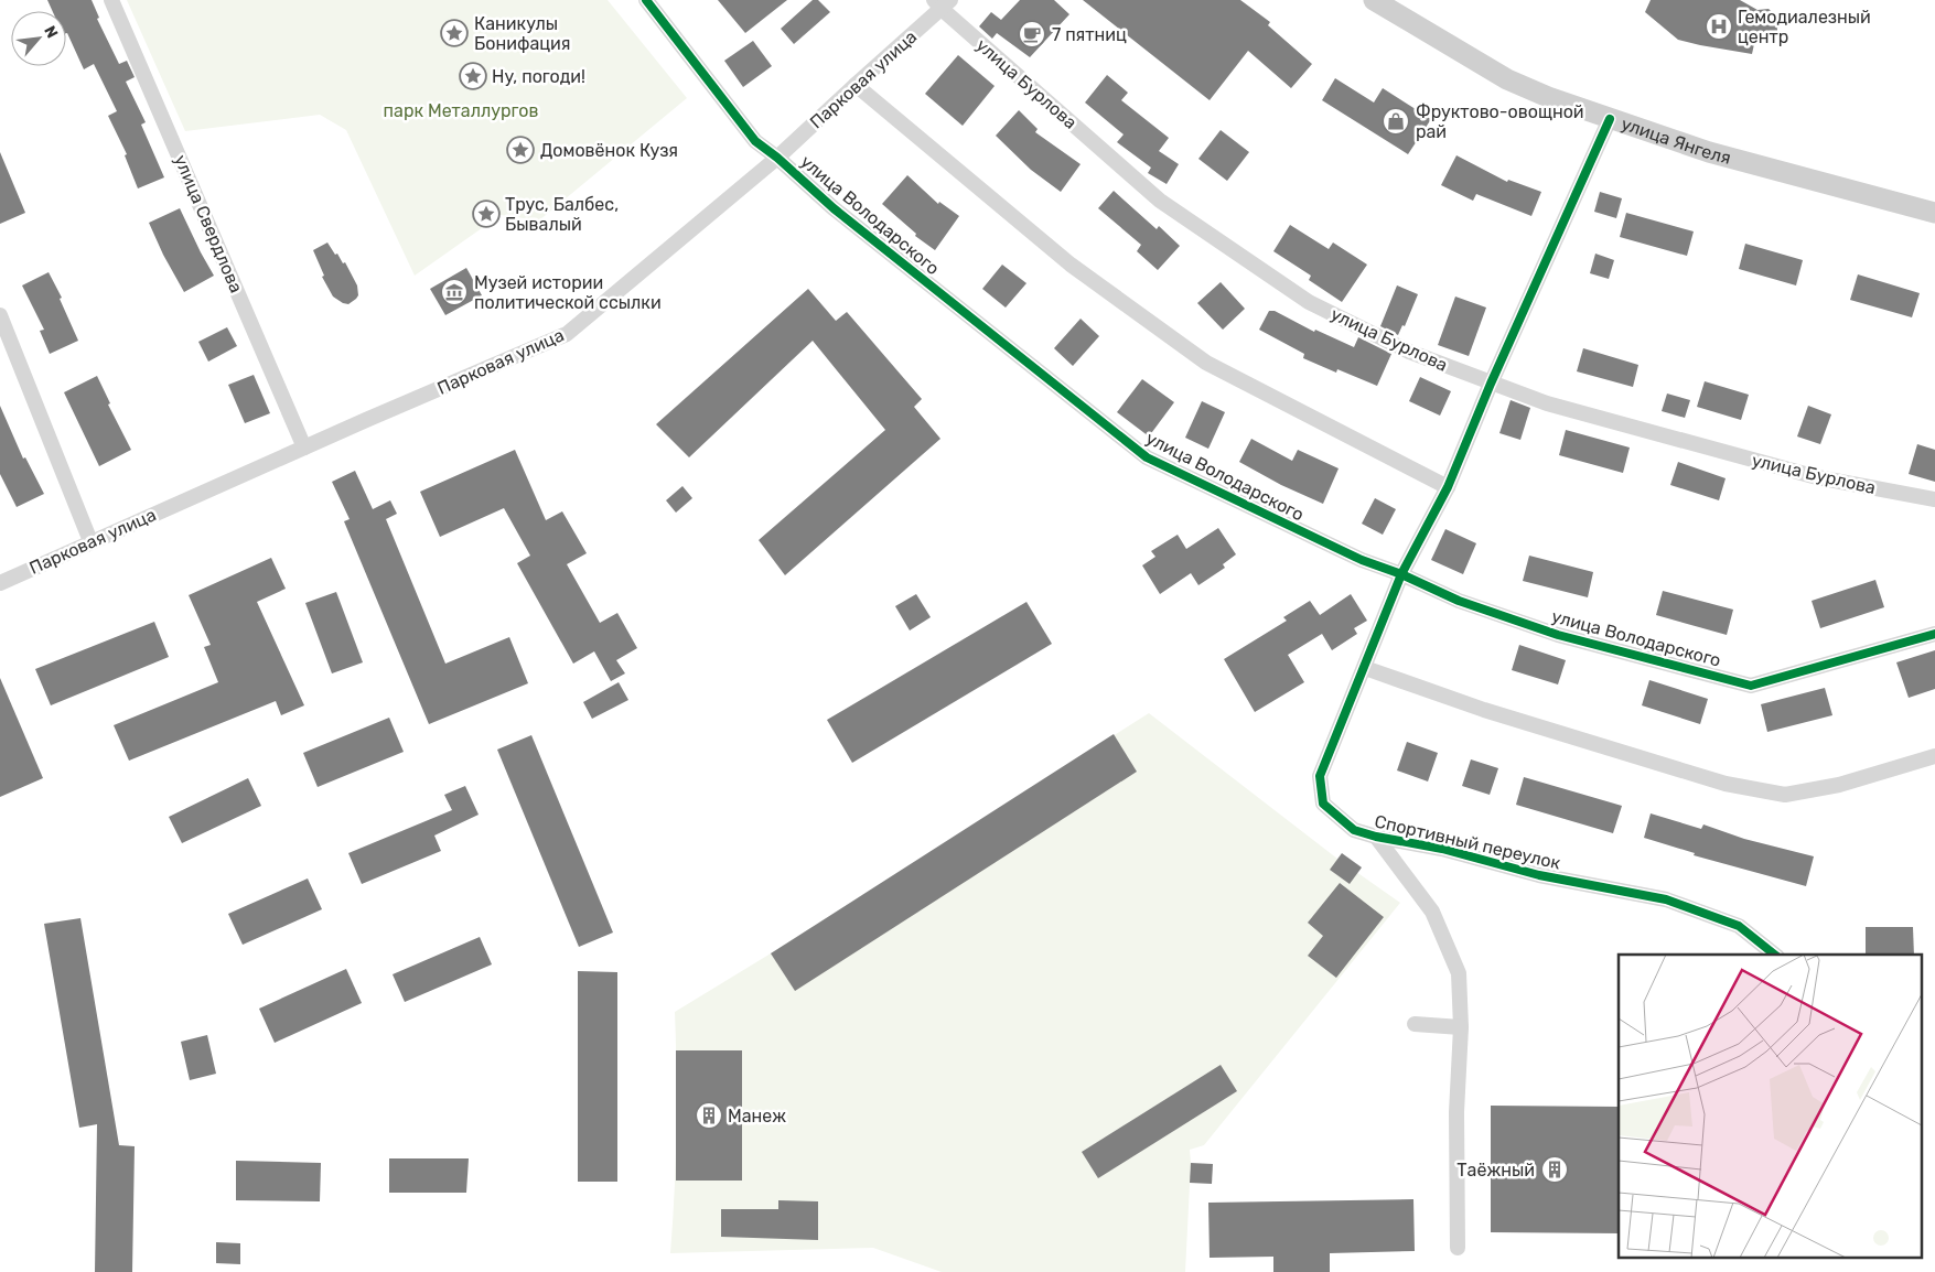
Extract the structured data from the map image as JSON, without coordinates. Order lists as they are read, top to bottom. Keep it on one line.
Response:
{"streets":{"street":["Парковая улица","улица Бурлова","улица Янгеля","улица Володарского","улица Свердлова","Спортивный переулок"]},"crossings":[["Парковая улица","улица Бурлова"],["Парковая улица","улица Володарского"],["Парковая улица","улица Свердлова"],["улица Бурлова","Спортивный переулок"],["улица Янгеля","Спортивный переулок"],["улица Володарского","Спортивный переулок"]],"parks":["парк Металлургов"],"places":{"hospital":["Гемодиалезный центр"],"place":["Каникулы Бонифация","Ну, погоди!","Домовёнок Кузя","Трус, Балбес, Бывалый"],"cafe":["7 пятниц"],"shop":["Фруктово-овощной рай"],"museum":["Музей истории политической ссылки"],"building":["Манеж","Таёжный"]},"north":"top right"}
